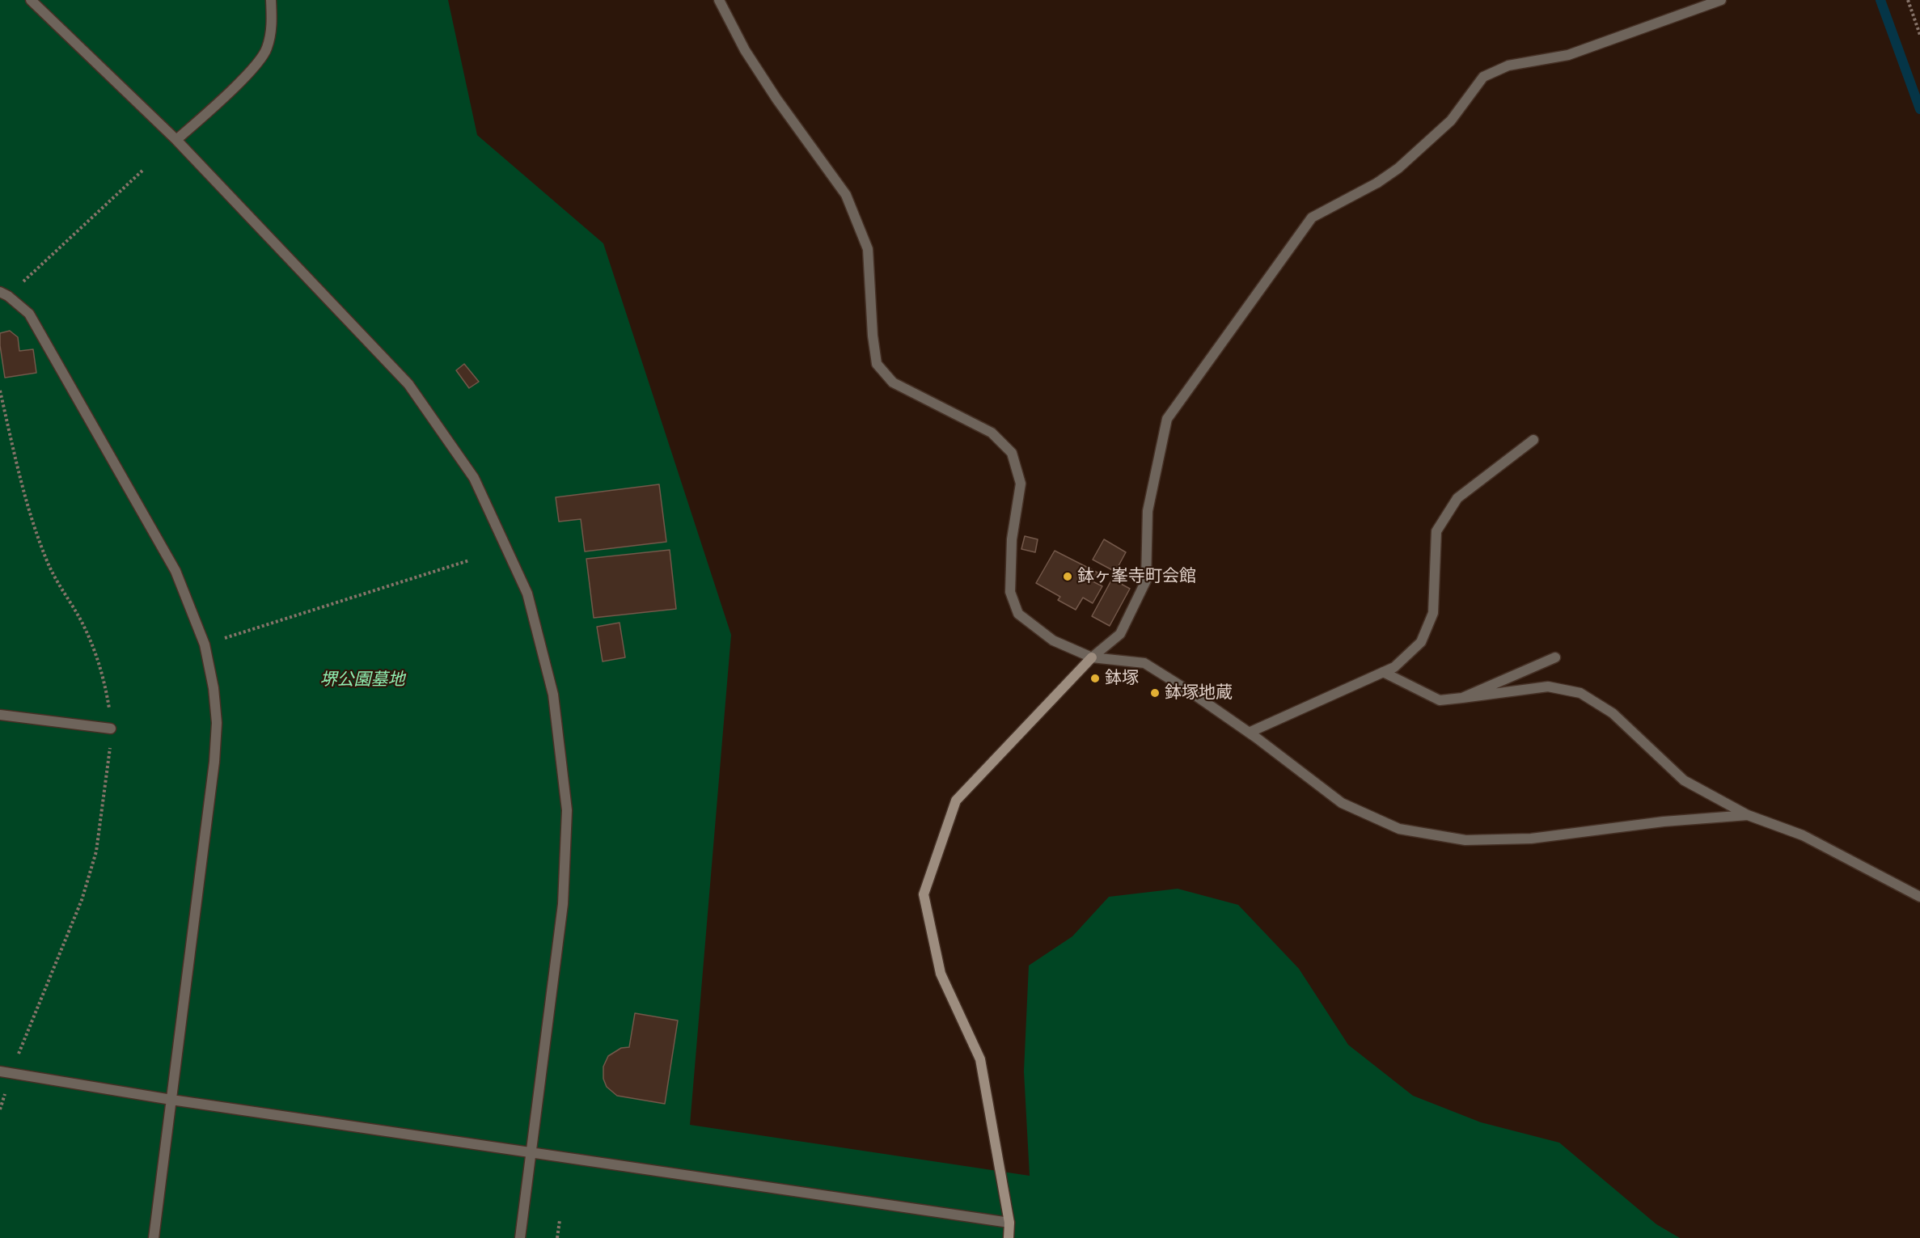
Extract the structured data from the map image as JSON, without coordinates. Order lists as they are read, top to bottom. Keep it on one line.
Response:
{"parks":["堺公園墓地"],"places":["鉢ヶ峯寺町会館","鉢塚","鉢塚地蔵"]}
